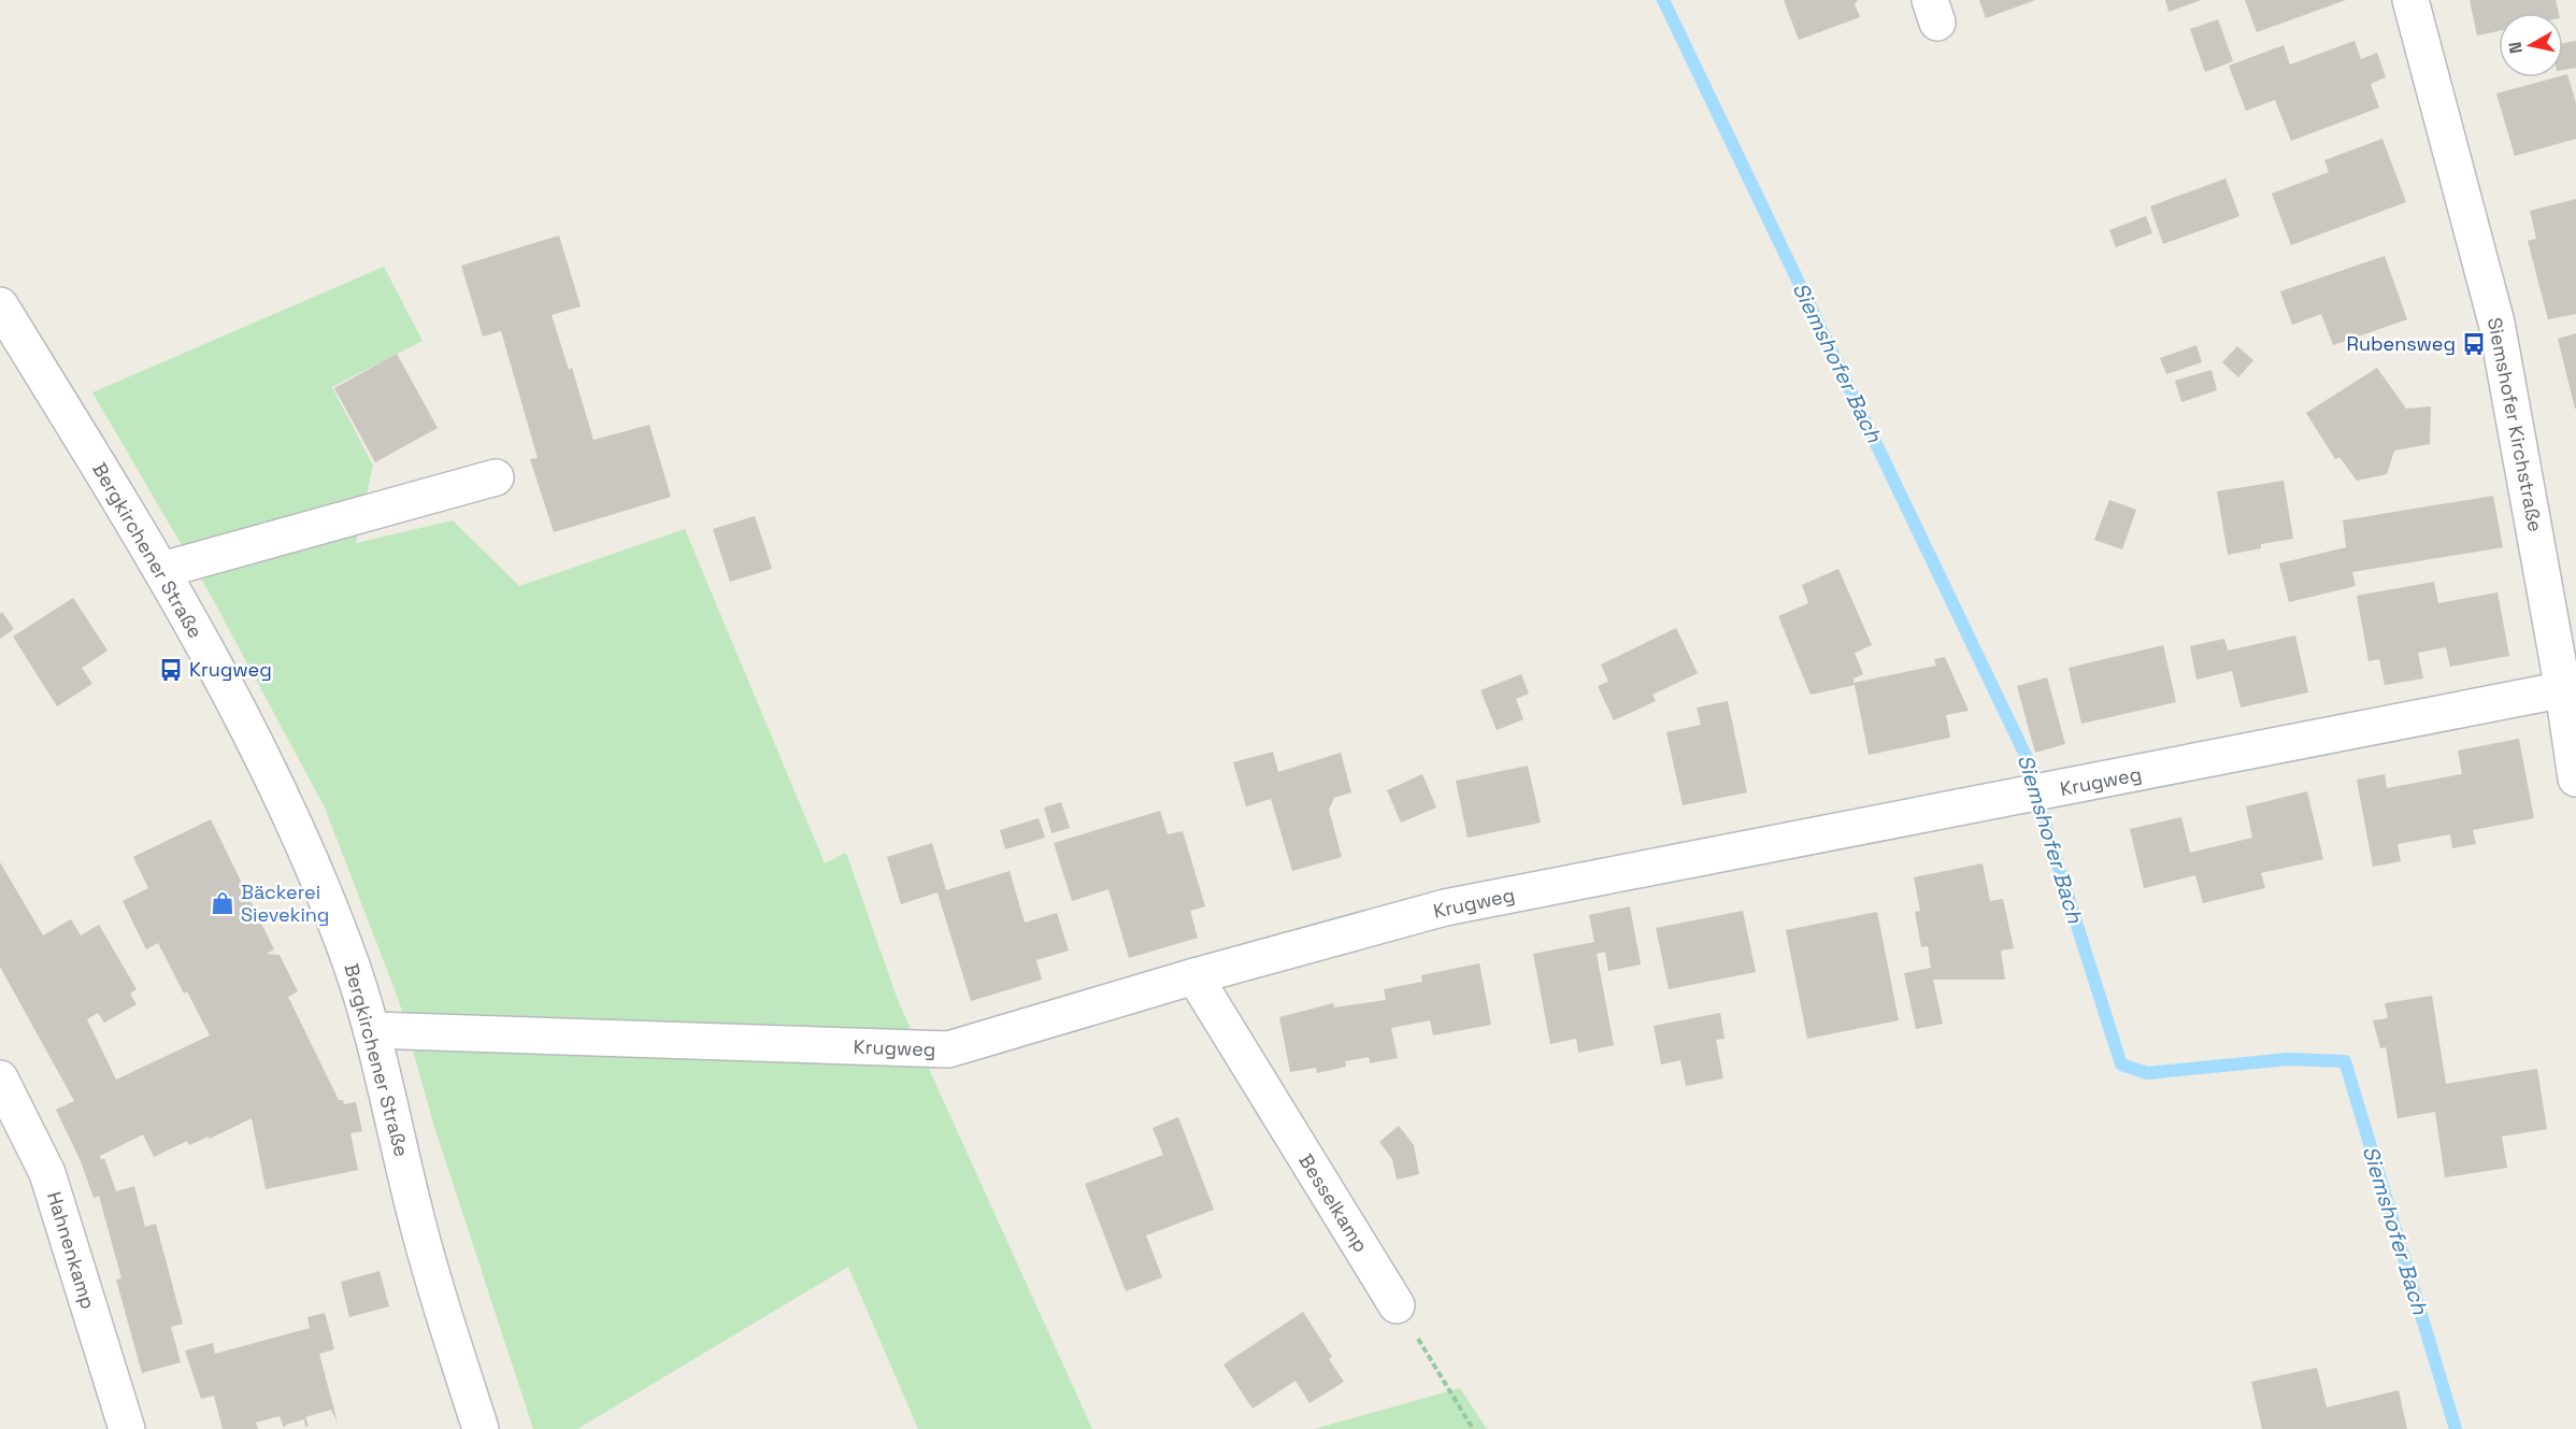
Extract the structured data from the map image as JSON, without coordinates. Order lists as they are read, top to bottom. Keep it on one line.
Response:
{"streets":{"street":["Siemshofer Kirchstraße","Bergkirchener Straße","Krugweg","Besselkamp","Hahnenkamp"]},"crossings":[["Siemshofer Kirchstraße","Krugweg"],["Bergkirchener Straße","Krugweg"],["Krugweg","Besselkamp"]],"water":["Siemshofer Bach"],"places":{"bus stop":["Rubensweg","Krugweg"],"shop":["Bäckerei Sieveking"]},"north":"left"}
